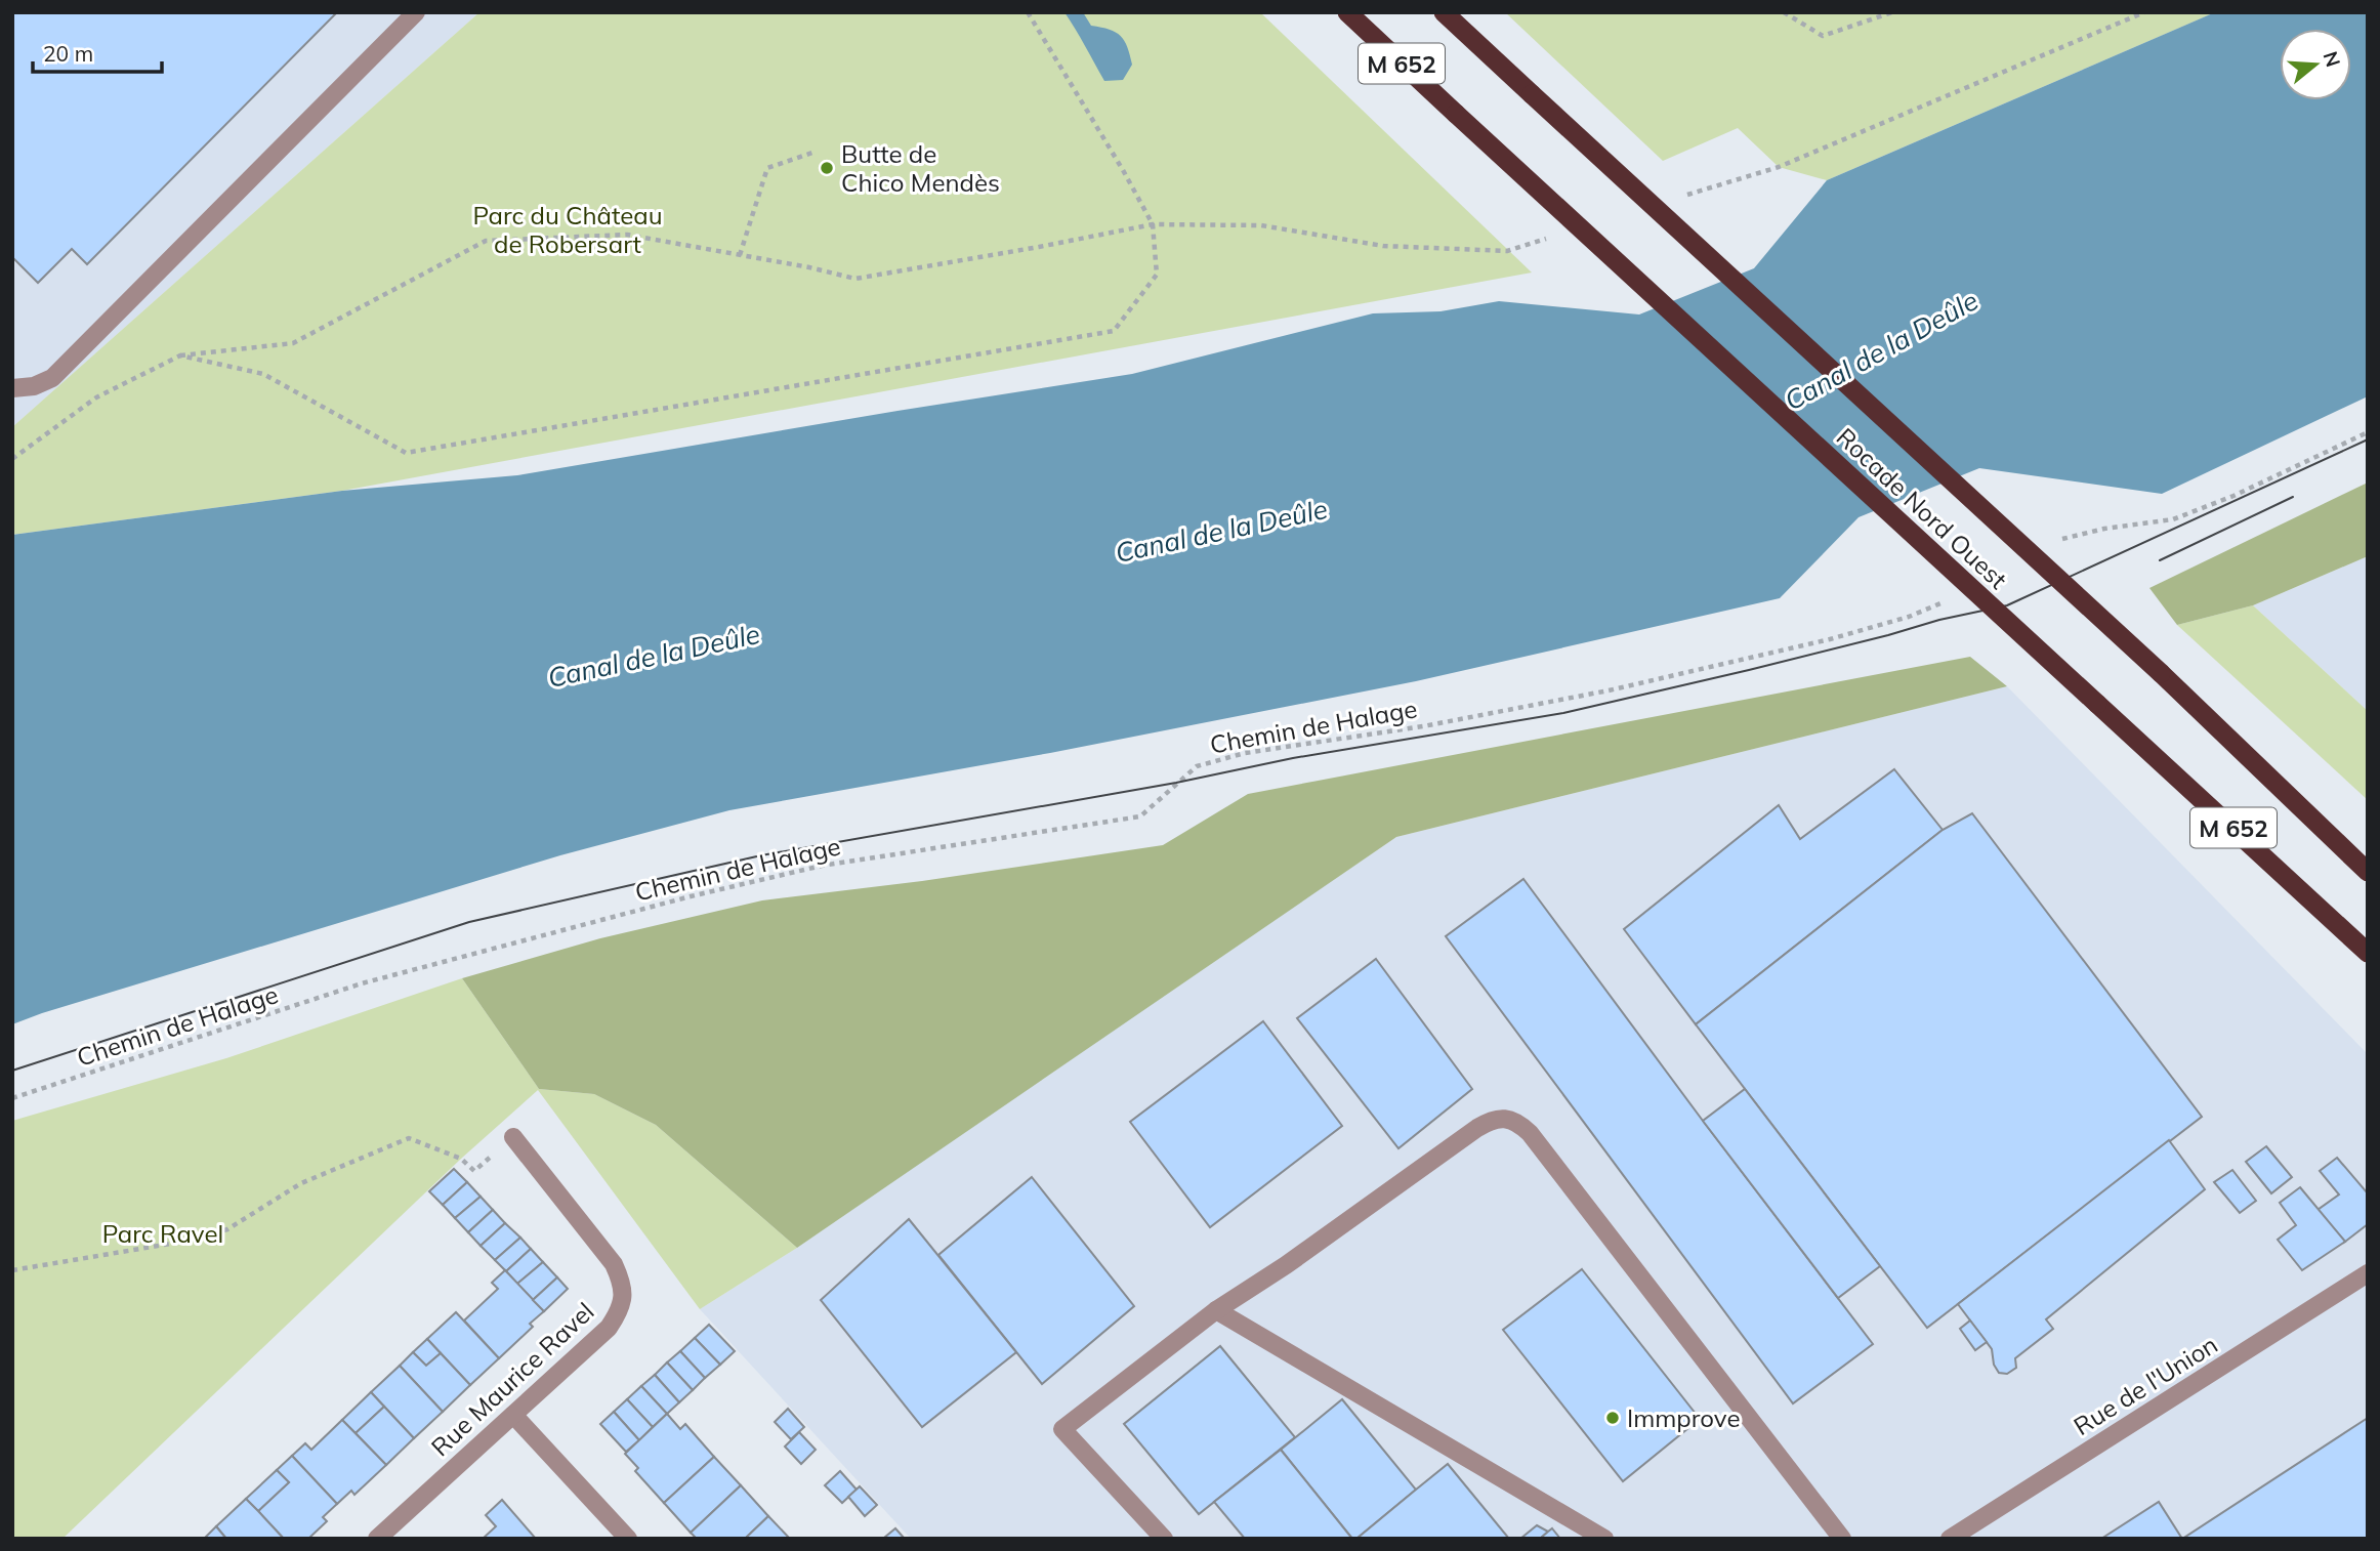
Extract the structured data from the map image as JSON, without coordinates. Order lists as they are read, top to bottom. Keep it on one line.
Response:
{"streets":{"highway":["M 652","Rocade Nord Ouest"],"street":["Rue Maurice Ravel","Rue de l'Union"],"path":["Chemin de Halage"]},"water":["Canal de la Deûle"],"parks":["Parc du Château de Robersart","Parc Ravel"],"places":["Butte de Chico Mendès","Immprove"],"scale_bar":"20 m","north":"right"}
